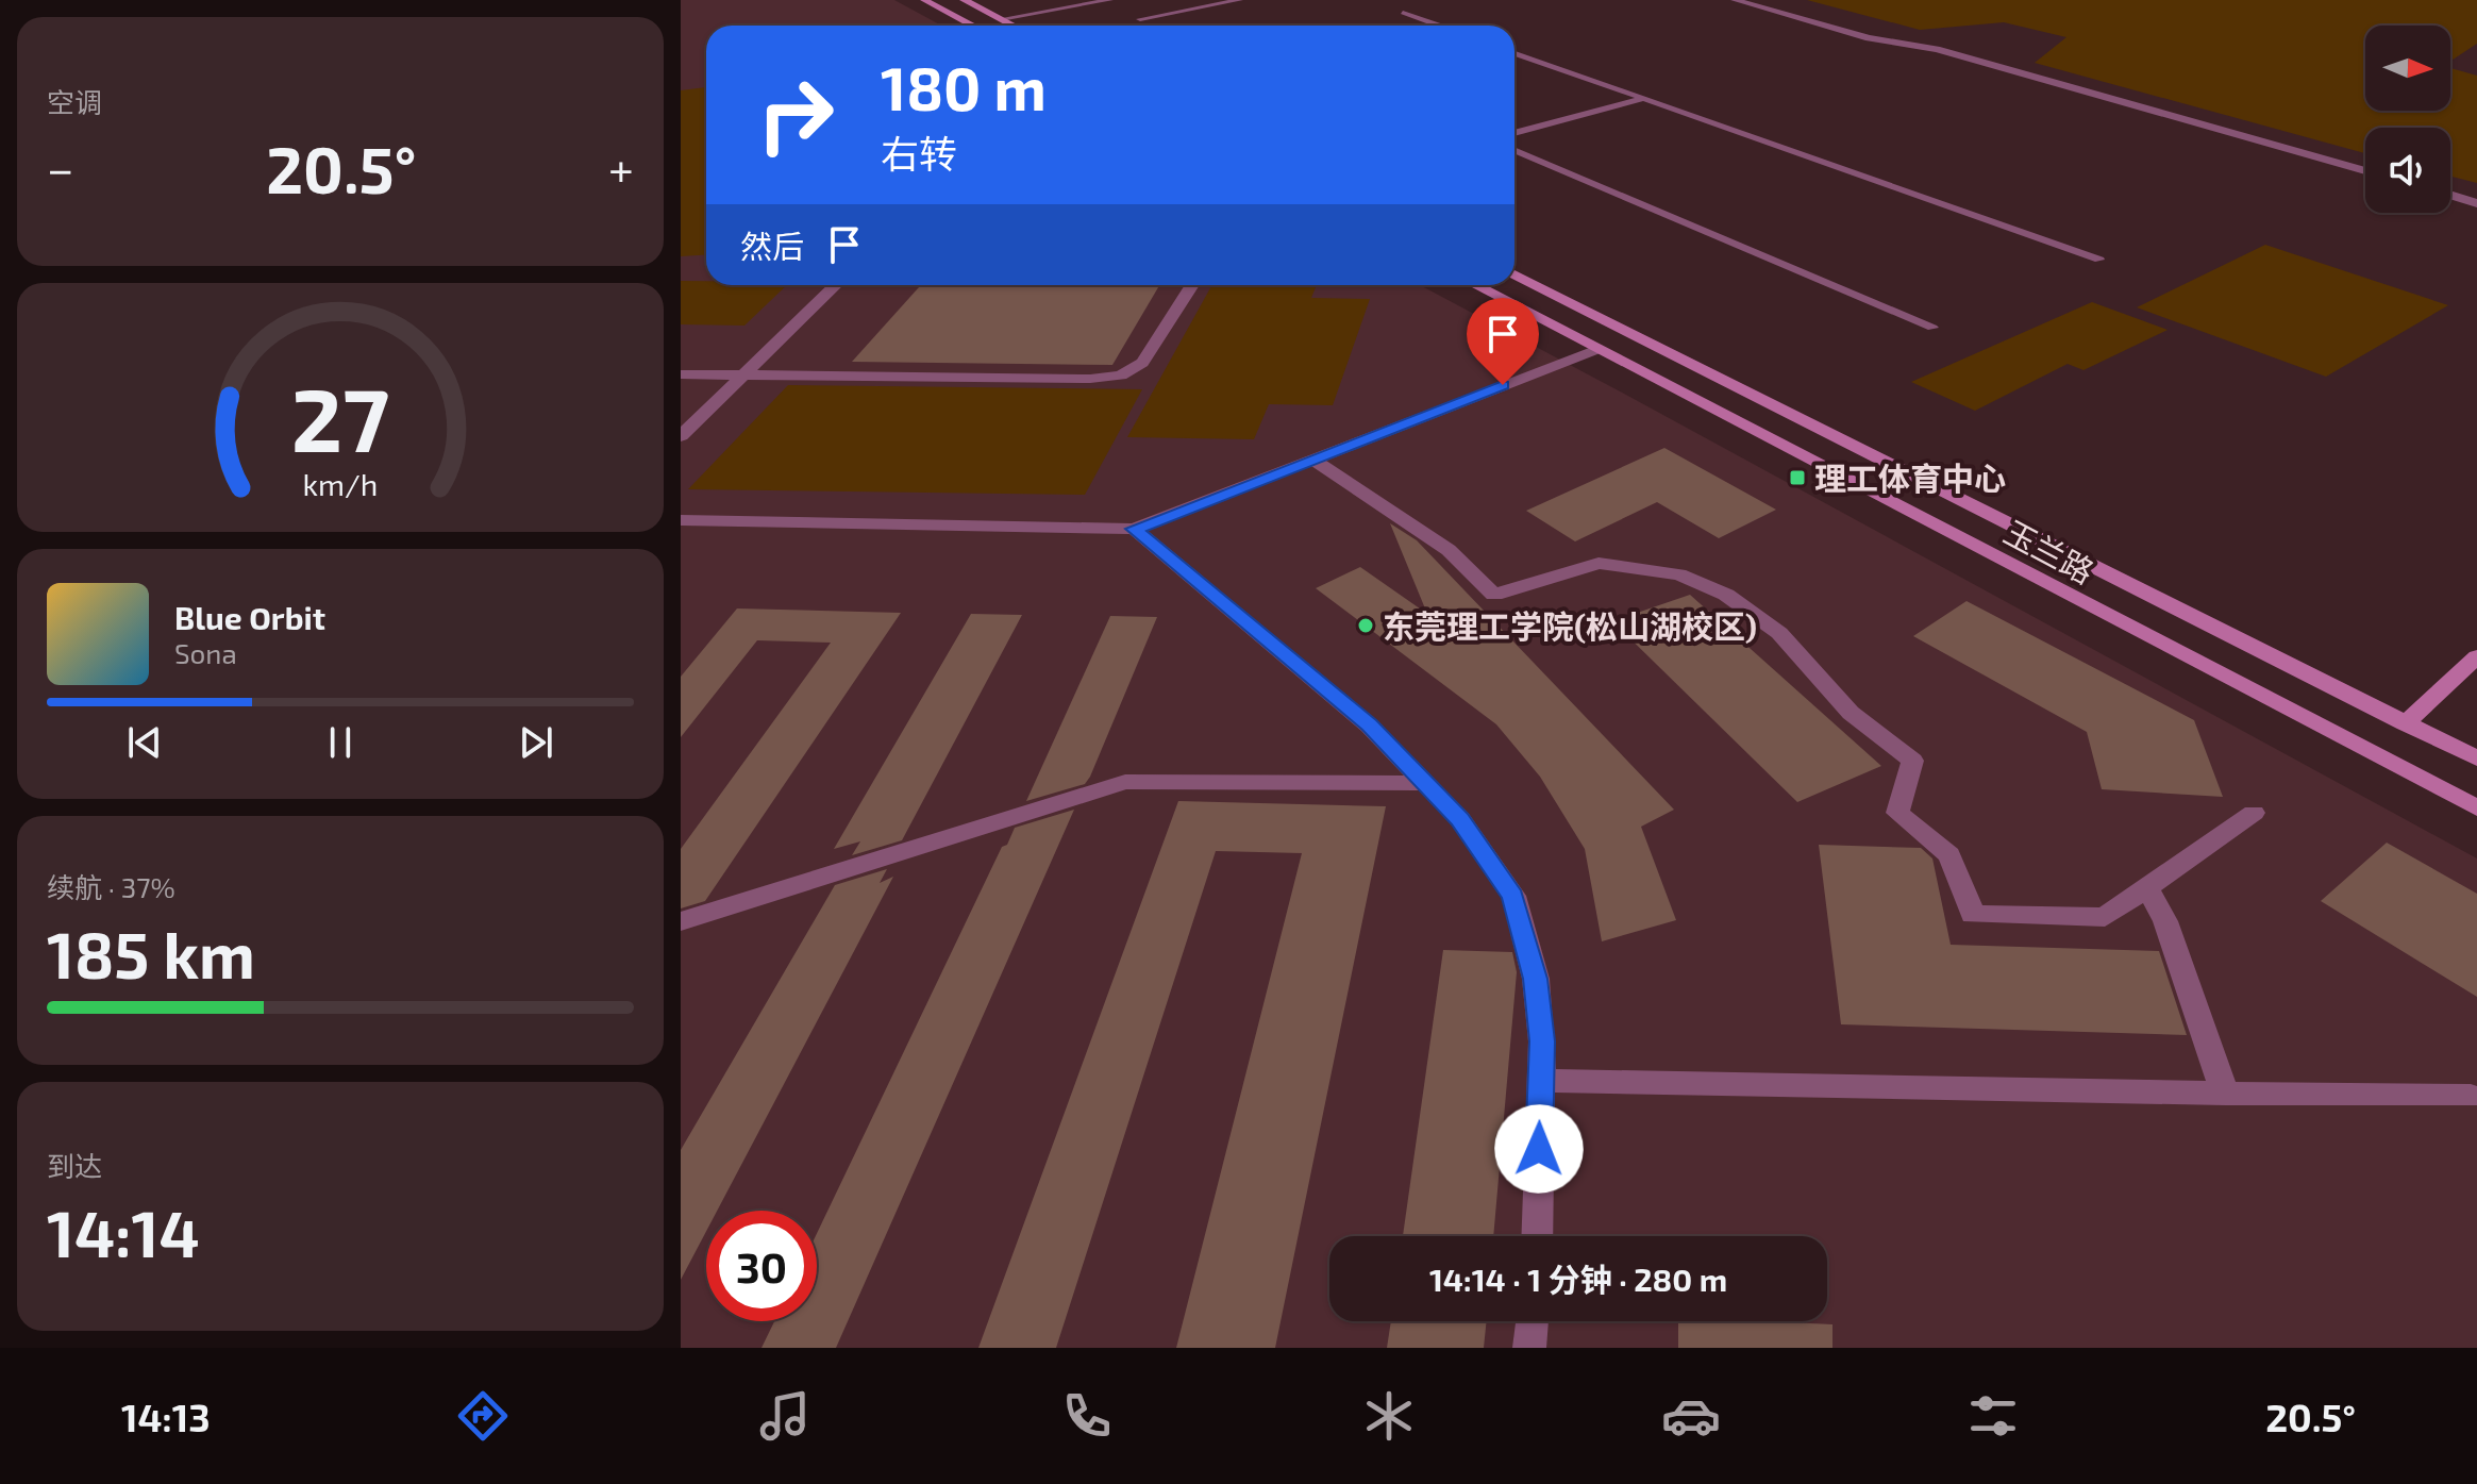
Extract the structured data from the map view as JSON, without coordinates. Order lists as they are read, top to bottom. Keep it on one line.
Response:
{"streets":{"street":["玉兰路"]},"places":{"transit":["理工体育中心"],"other":["东莞理工学院(松山湖校区)"]},"north":"right","page":{"tile":["空调",["续航 · 37%","185 km"],["到达","14:14"]],"turn":["180 m","右转"],"heat":["−","20.5°","+"],"then":"然后","song":["Blue Orbit","Sona"],"limit":"30","trip":"14:14 · 1 分钟 · 280 m","tabs":["14:13","20.5°"],"gauge":["27","km/h"]}}
